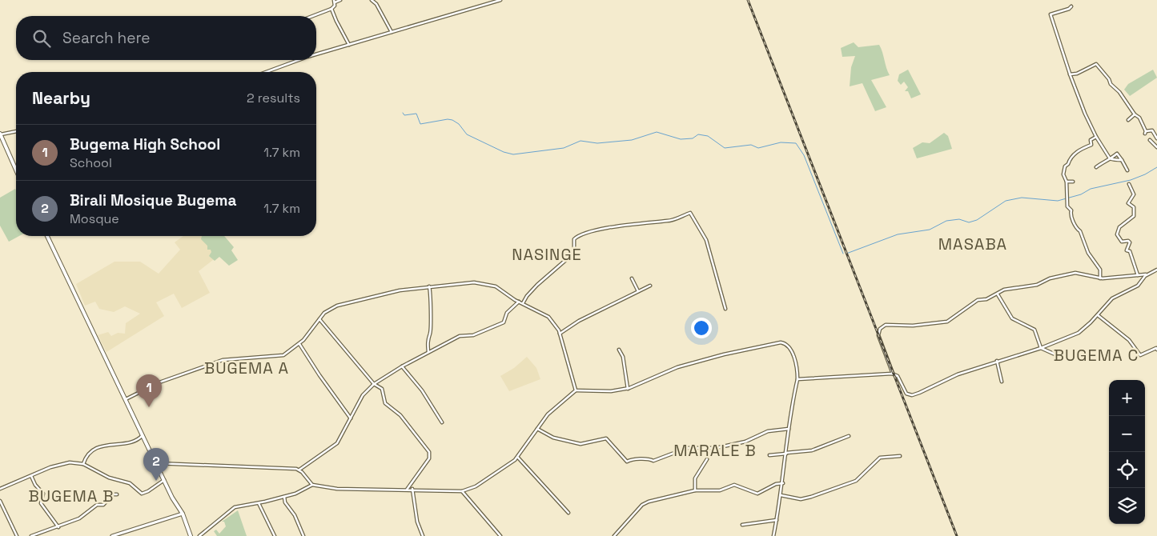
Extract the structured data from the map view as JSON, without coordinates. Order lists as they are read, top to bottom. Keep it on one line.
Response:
{"districts":["MASABA","NASINGE","BUGEMA C","BUGEMA A","MARALE B","BUGEMA B"],"page":{"search":"Search here","heading":["Nearby","2 results"],"list":[{"mark":"1","name":"Bugema High School","note":"School","value":"1.7 km"},{"mark":"2","name":"Birali Mosique Bugema","note":"Mosque","value":"1.7 km"}],"pins":["1","2"],"map_buttons":["+","−"]}}
